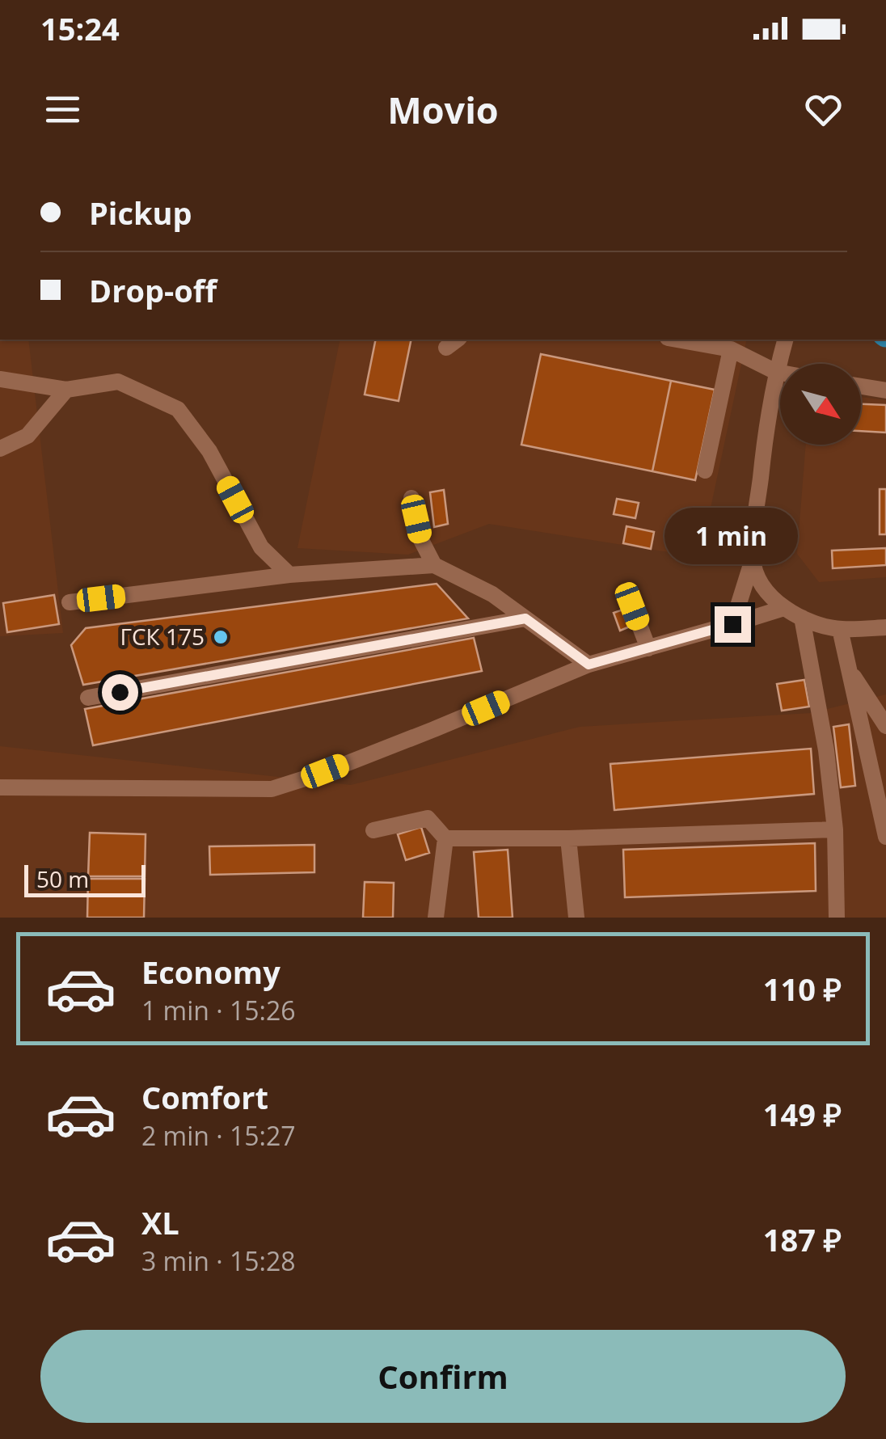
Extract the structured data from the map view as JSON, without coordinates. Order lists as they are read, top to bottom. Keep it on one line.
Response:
{"places":["ГСК 175"],"scale_bar":"50 m","north":"bottom right","page":{"status":"15:24","header":"Movio","banner":["Pickup","Drop-off"],"bubble":"1 min","scale":"50 m","list":[{"name":"Economy","note":"1 min · 15:26","value":"110 ₽"},{"name":"Comfort","note":"2 min · 15:27","value":"149 ₽"},{"name":"XL","note":"3 min · 15:28","value":"187 ₽"}],"buttons":"Confirm"}}
